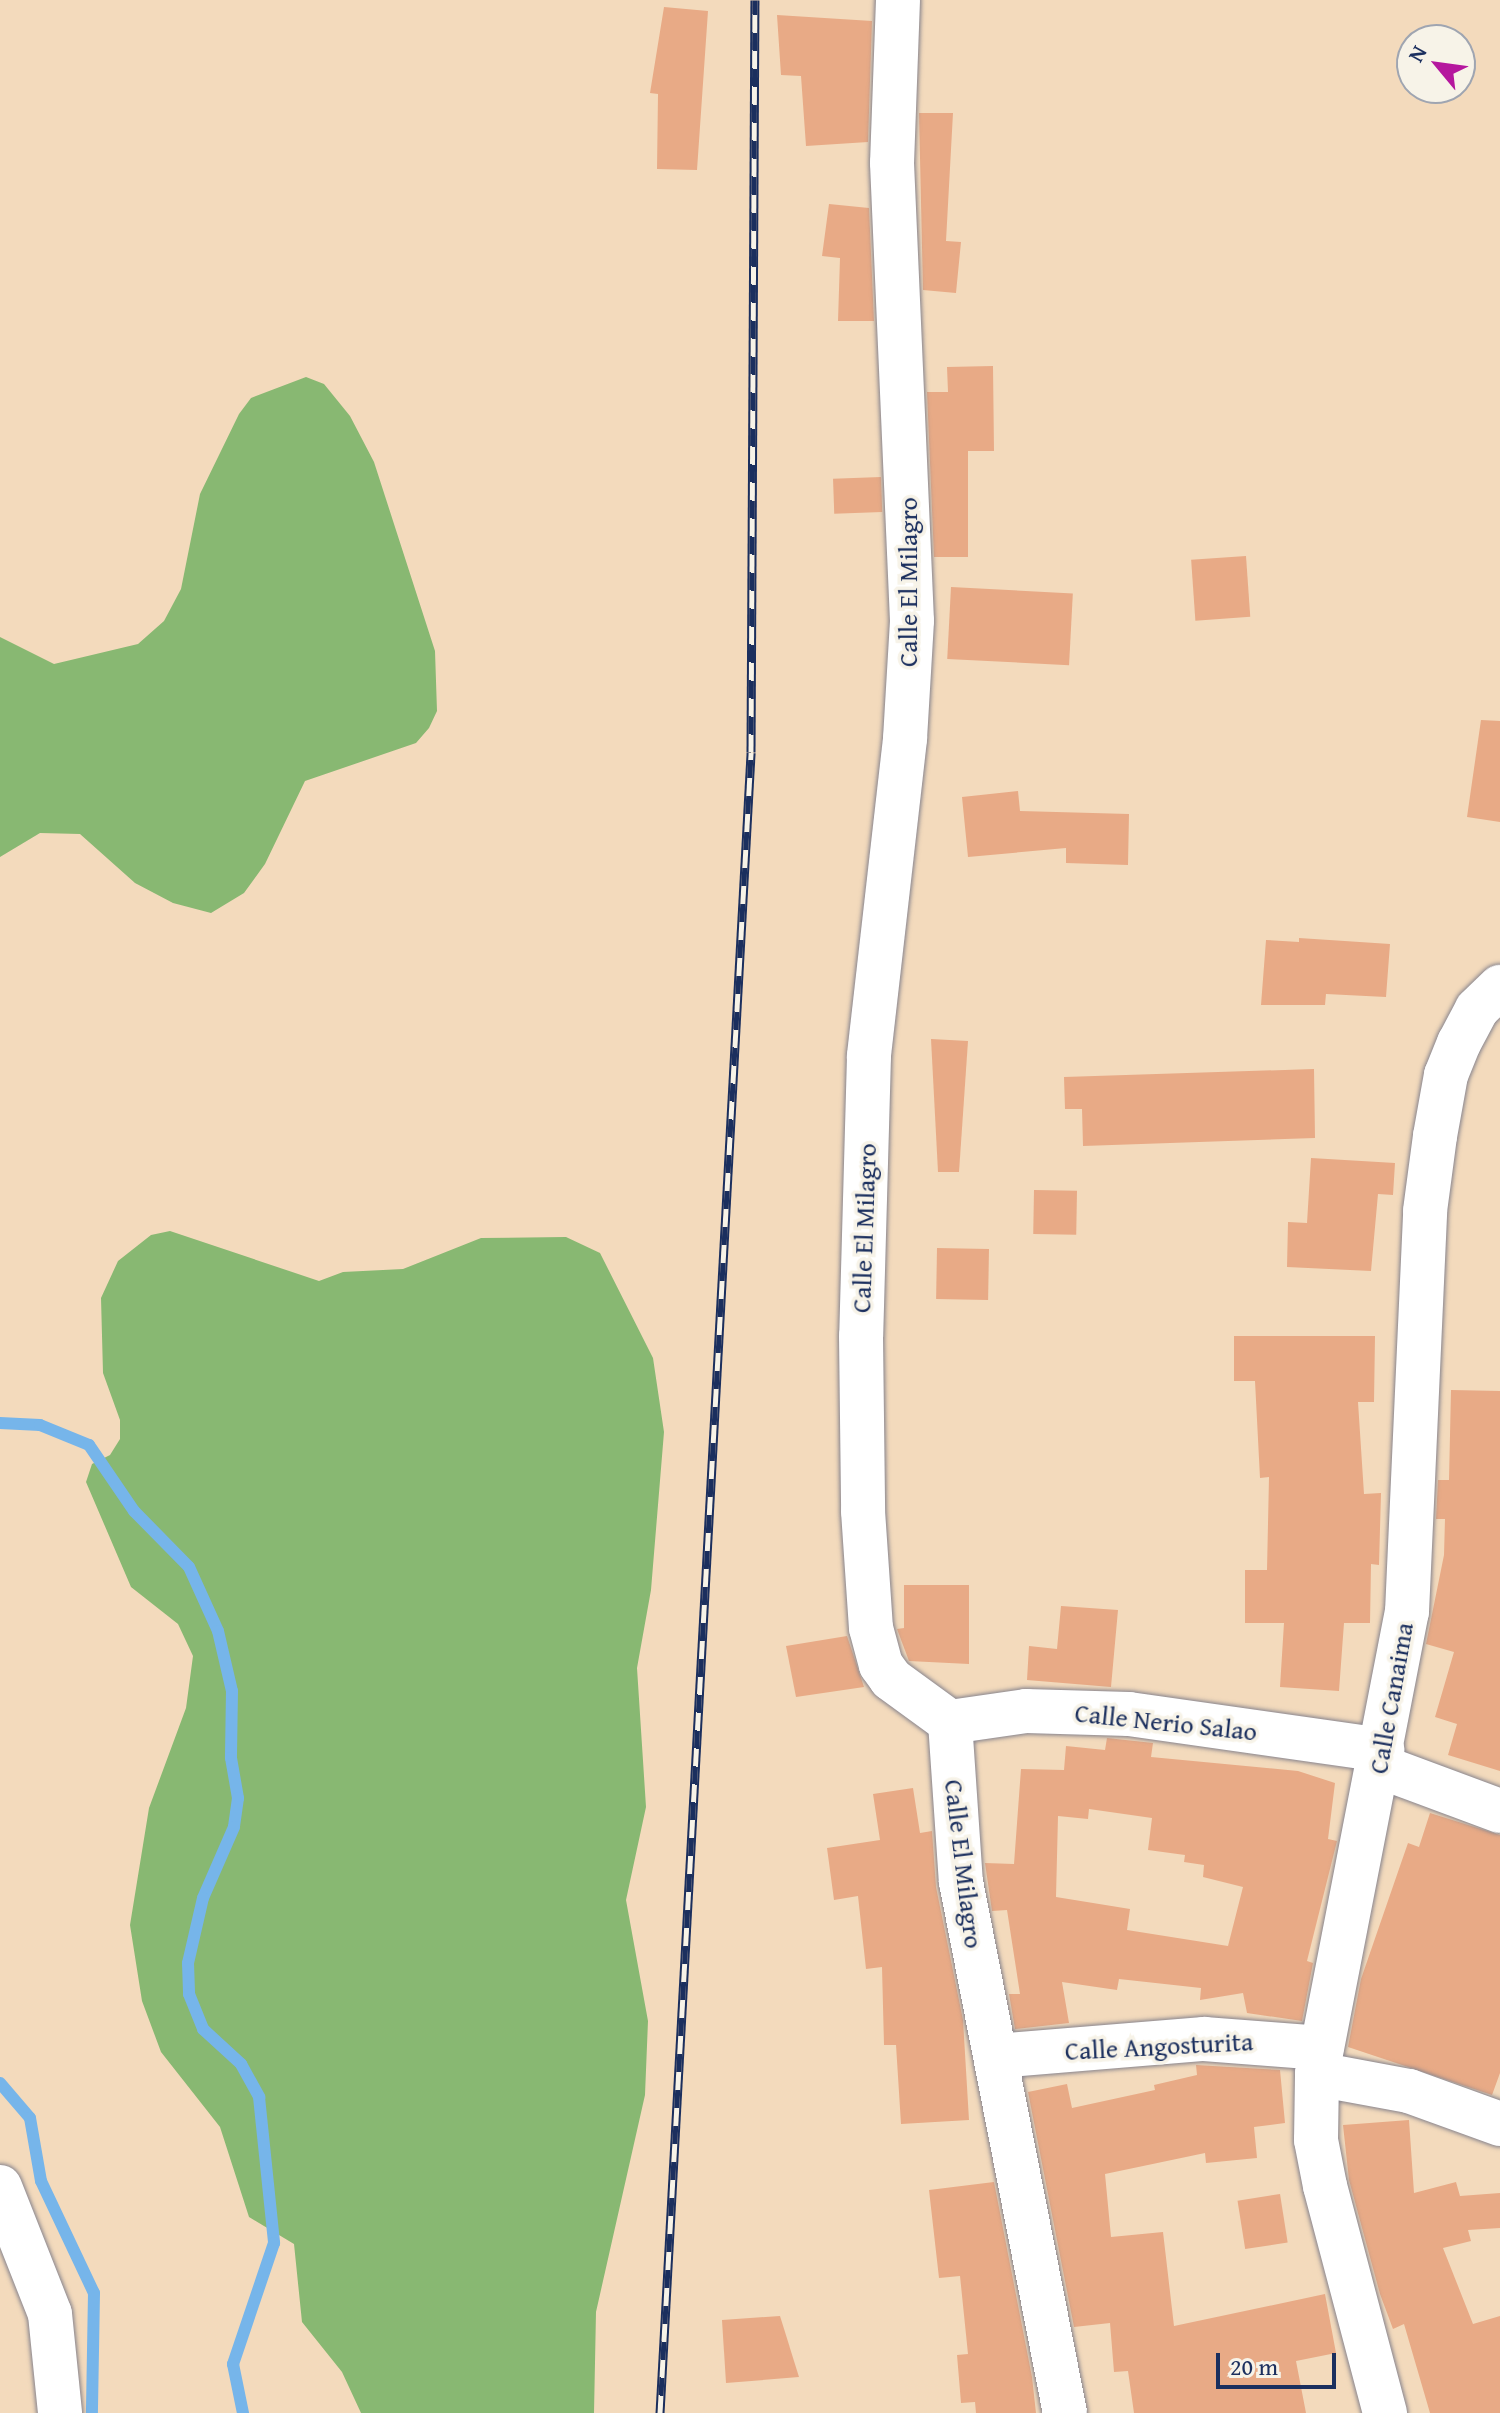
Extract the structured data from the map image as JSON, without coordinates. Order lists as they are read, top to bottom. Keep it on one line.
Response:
{"streets":{"street":["Calle El Milagro","Calle Canaima","Calle Nerio Salao","Calle Angosturita"]},"crossings":[["Calle El Milagro","Calle Nerio Salao"],["Calle El Milagro","Calle Angosturita"],["Calle Canaima","Calle Nerio Salao"],["Calle Canaima","Calle Angosturita"]],"scale_bar":"20 m","north":"top left"}
